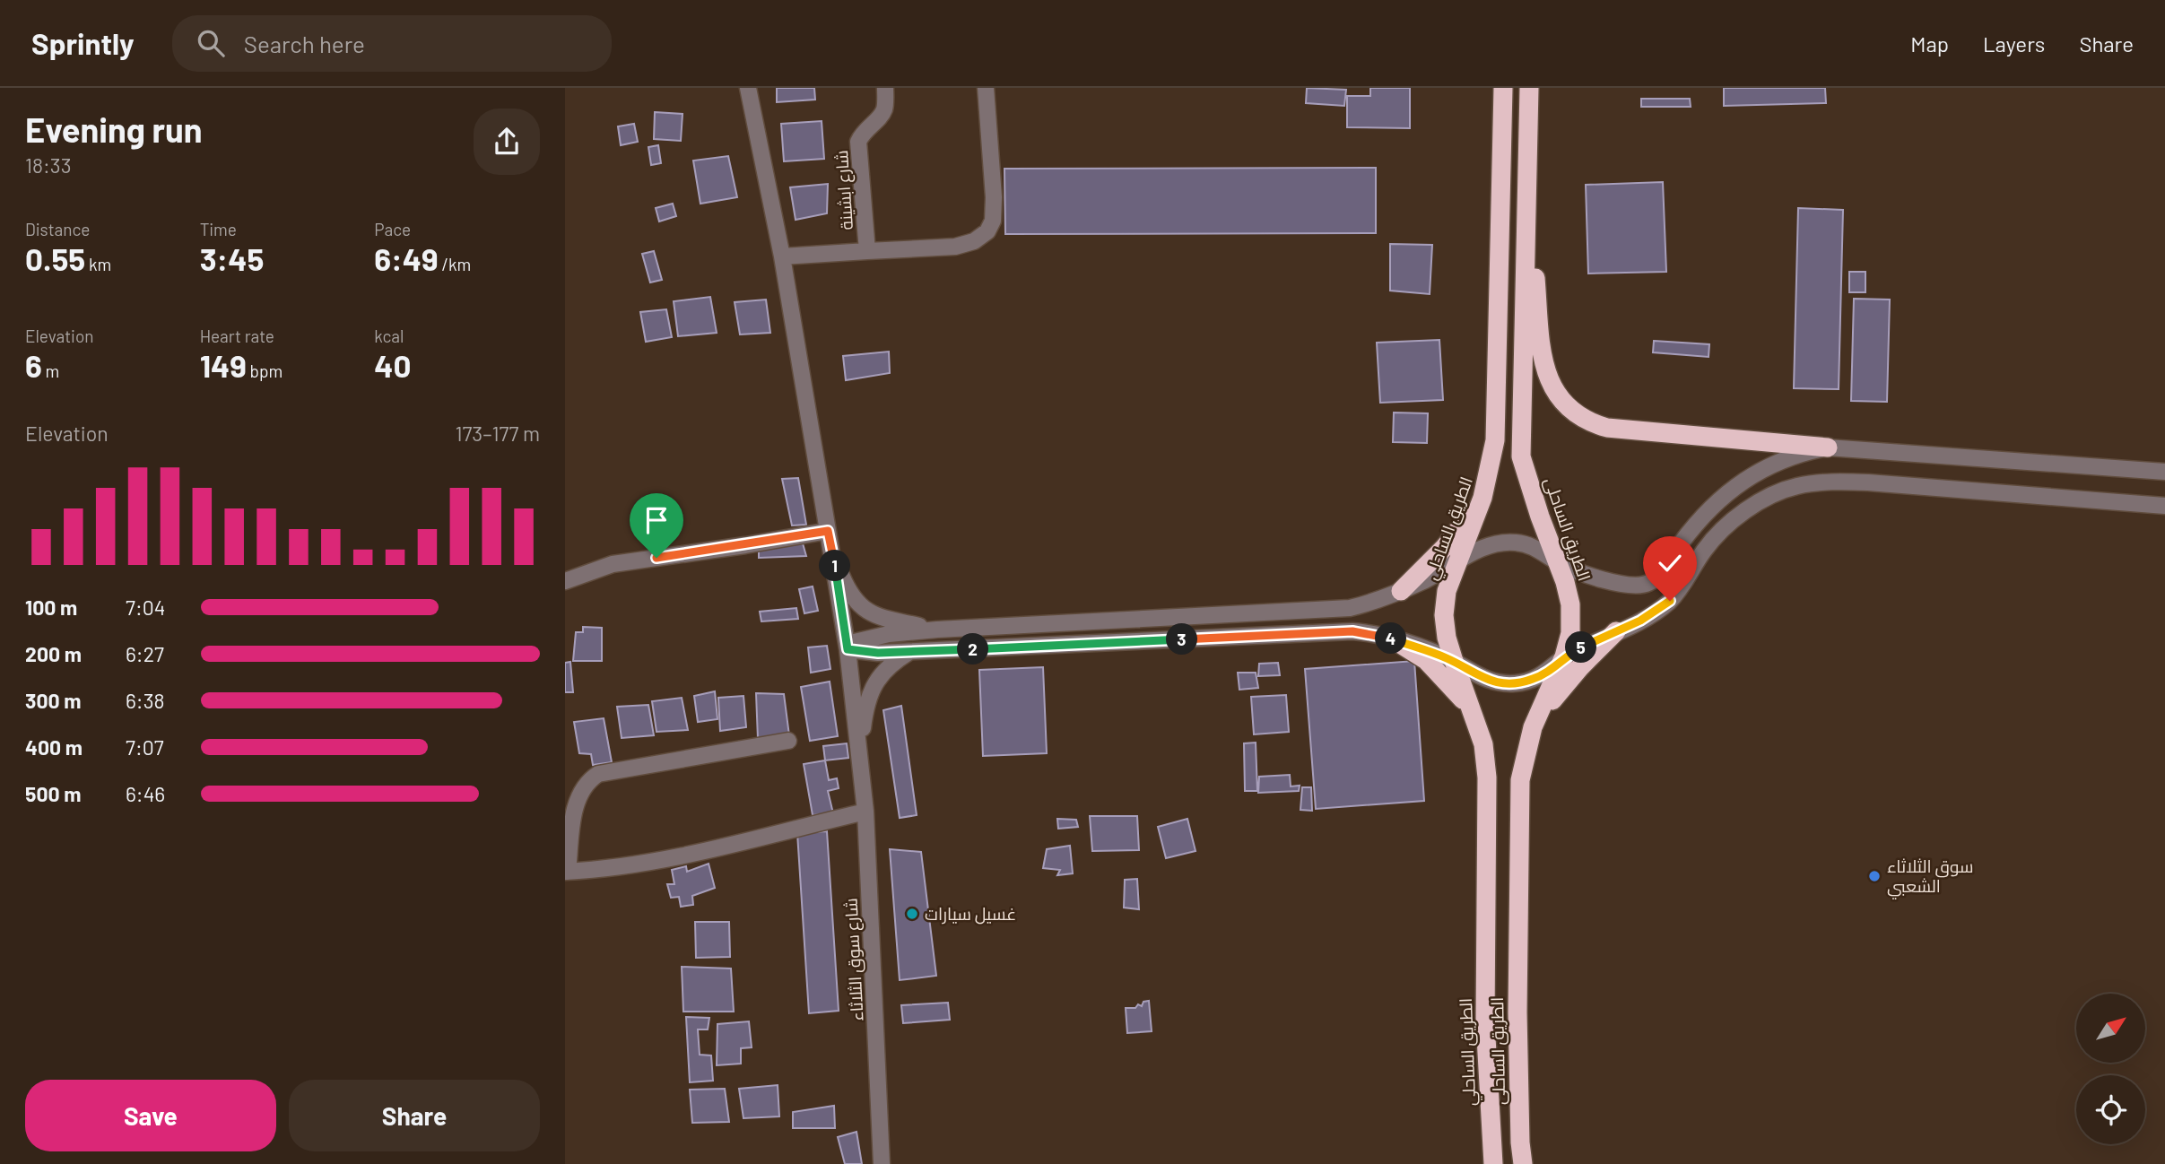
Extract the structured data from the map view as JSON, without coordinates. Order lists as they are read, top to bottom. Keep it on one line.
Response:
{"streets":{"highway":["الطريق الساحلي","الطريق الساحلى"],"street":["شارع ابشينة","شارع سوق الثلاثاء"]},"crossings":[["الطريق الساحلي","الطريق الساحلى"]],"places":["سوق الثلاثاء الشعبي","غسيل سيارات"],"north":"top right","page":{"header":"Sprintly","search":"Search here","nav":["Map","Layers","Share"],"heading":["Evening run","18:33"],"stats":[["Distance","0.55 km"],["Time","3:45"],["Pace","6:49 /km"],["Elevation","6 m"],["Heart rate","149 bpm"],["kcal","40"]],"chart":["Elevation","173–177 m"],"pins":["1","4","3","5","2"],"list":[{"name":"100 m","note":"7:04"},{"name":"200 m","note":"6:27"},{"name":"300 m","note":"6:38"},{"name":"400 m","note":"7:07"},{"name":"500 m","note":"6:46"}],"buttons":["Save","Share"]}}
